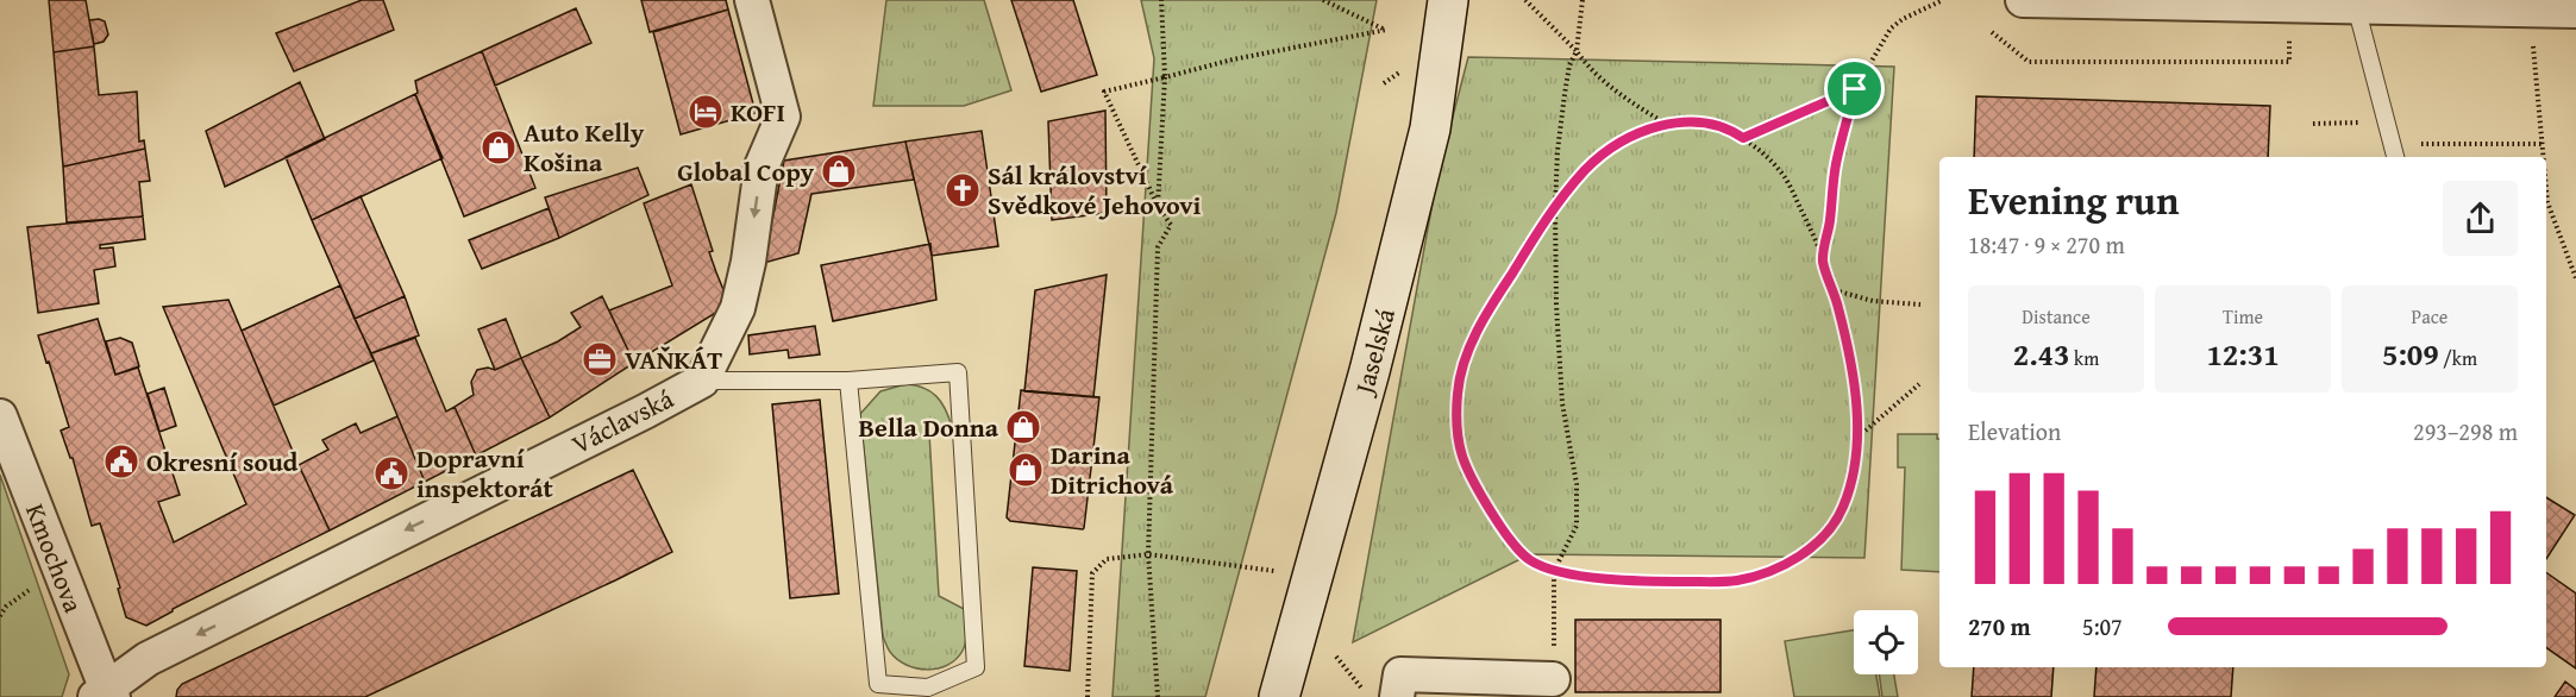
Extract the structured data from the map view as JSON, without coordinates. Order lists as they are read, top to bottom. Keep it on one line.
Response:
{"streets":{"street":["Jaselská","Václavská","Kmochova"]},"crossings":[["Václavská","Kmochova"]],"one_way":["Václavská"],"places":{"hotel":["KOFI"],"shop":["Auto Kelly Košina","Global Copy","Bella Donna","Darina Ditrichová"],"church":["Sál království Svědkové Jehovovi"],"office":["VAŇKÁT"],"public building":["Okresní soud","Dopravní inspektorát"]},"page":{"heading":["Evening run","18:47 · 9 × 270 m"],"stats":[["Distance","2.43 km"],["Time","12:31"],["Pace","5:09 /km"]],"chart":["Elevation","293–298 m"],"list":[{"name":"270 m","note":"5:07"}]}}
